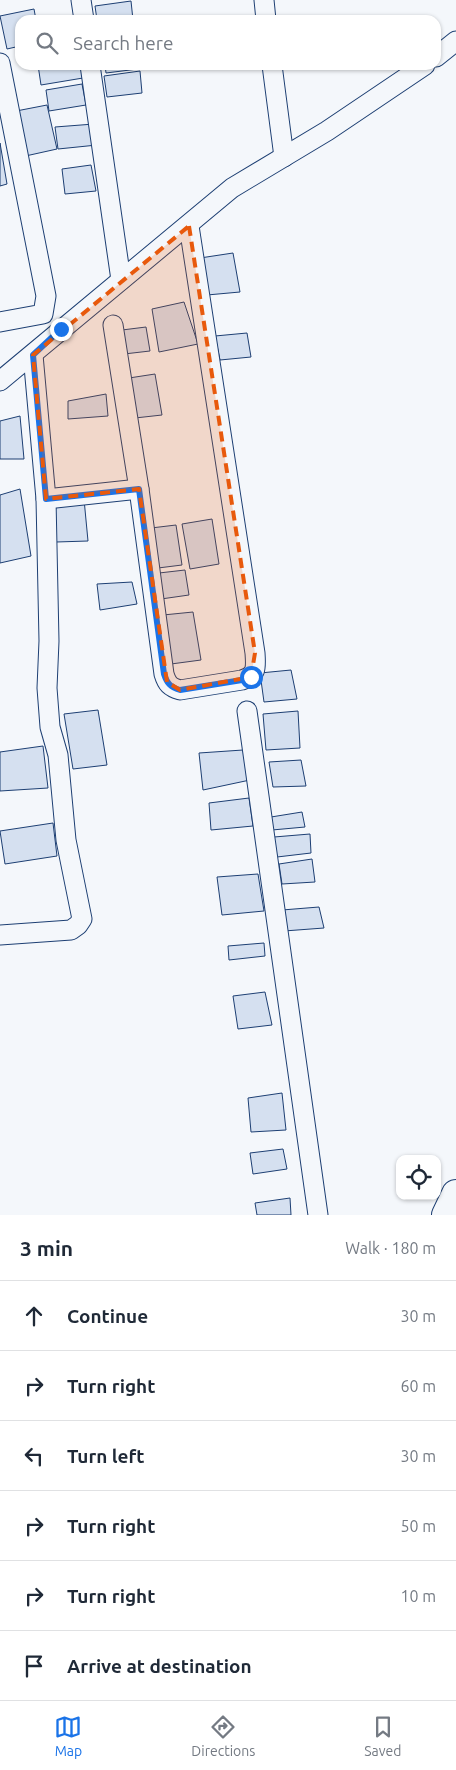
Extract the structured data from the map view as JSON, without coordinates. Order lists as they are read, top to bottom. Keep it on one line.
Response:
{"page":{"search":"Search here","heading":["3 min","Walk · 180 m"],"list":[["Continue","30 m"],["Turn right","60 m"],["Turn left","30 m"],["Turn right","50 m"],["Turn right","10 m"],"Arrive at destination"],"nav":["Map","Directions","Saved"]}}
